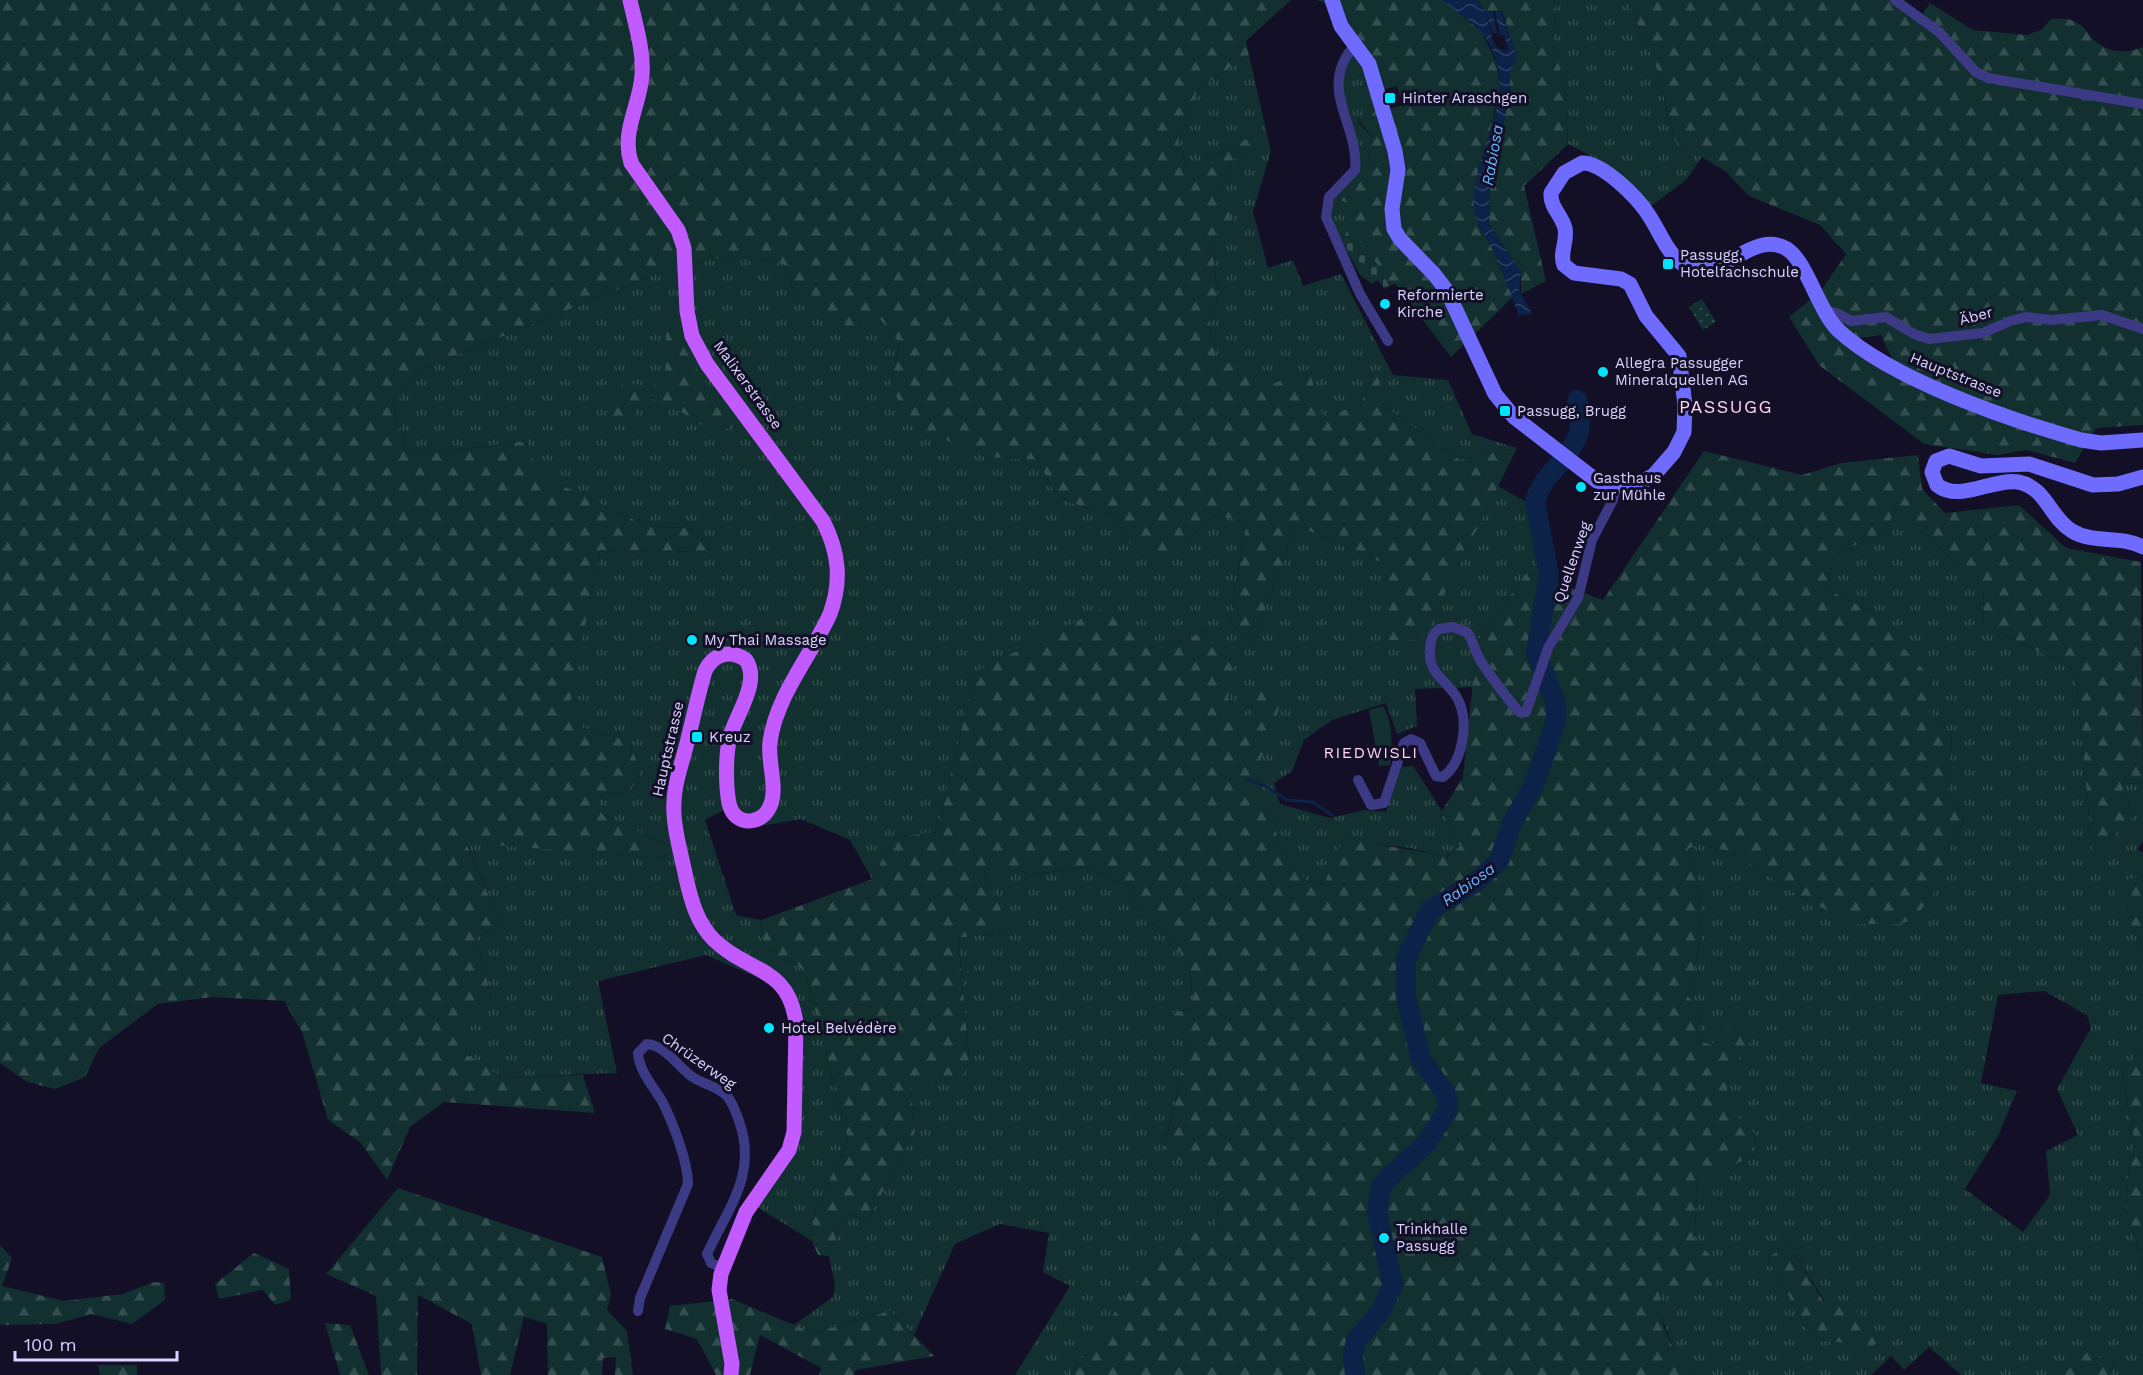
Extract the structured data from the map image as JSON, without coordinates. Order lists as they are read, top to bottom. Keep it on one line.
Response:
{"streets":{"main road":["Hauptstrasse","Malixerstrasse"],"street":["Äber","Quellenweg","Chrüzerweg"]},"crossings":[["Äber","Hauptstrasse"],["Hauptstrasse","Malixerstrasse"],["Hauptstrasse","Quellenweg"],["Hauptstrasse","Chrüzerweg"]],"districts":["PASSUGG","RIEDWISLI"],"water":["Rabiosa"],"places":{"transit":["Hinter Araschgen","Passugg, Hotelfachschule","Passugg, Brugg","Kreuz"],"other":["Reformierte Kirche","Allegra Passugger Mineralquellen AG","Gasthaus zur Mühle","My Thai Massage","Hotel Belvédère","Trinkhalle Passugg"]},"scale_bar":"100 m"}
